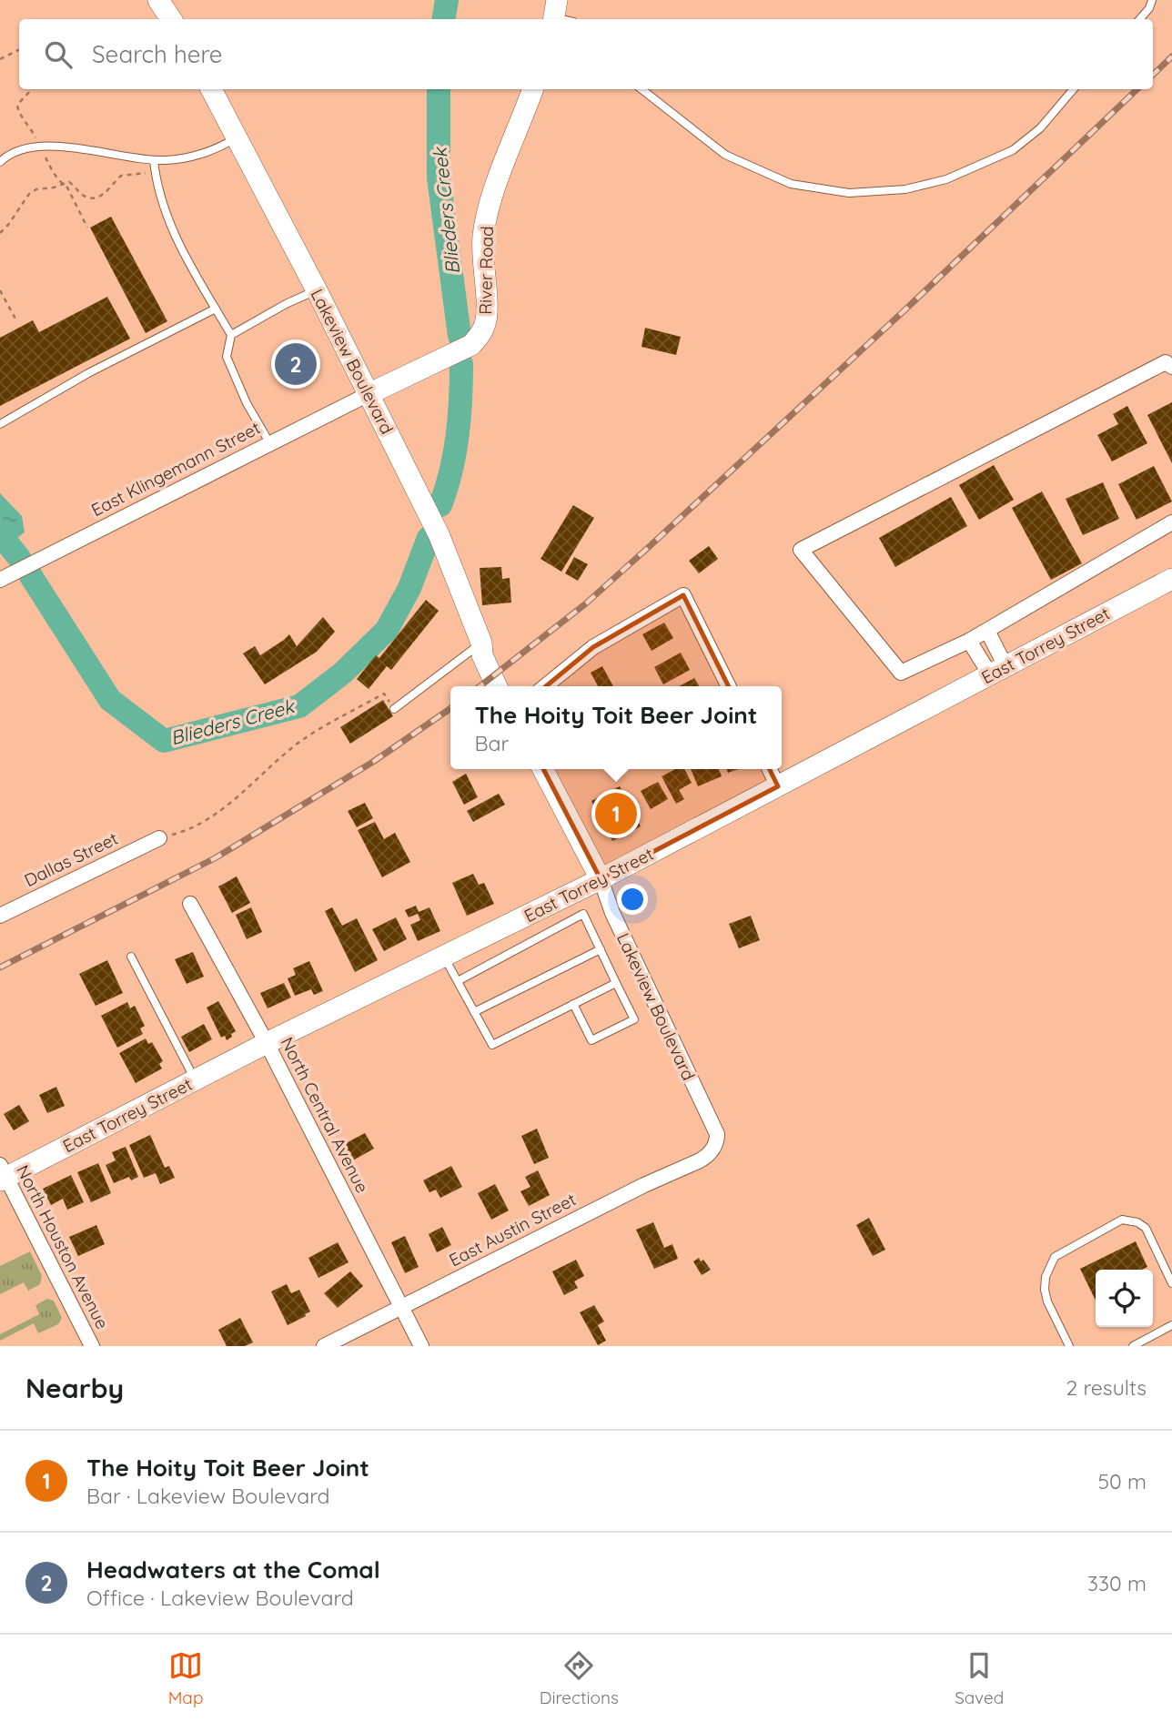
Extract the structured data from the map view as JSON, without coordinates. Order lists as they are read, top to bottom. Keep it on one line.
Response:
{"streets":{"street":["River Road","Lakeview Boulevard","East Klingemann Street","East Torrey Street","Dallas Street","North Central Avenue","East Austin Street","North Houston Avenue"]},"crossings":[["River Road","Lakeview Boulevard"],["River Road","East Klingemann Street"],["Lakeview Boulevard","East Klingemann Street"],["Lakeview Boulevard","East Torrey Street"],["Lakeview Boulevard","East Austin Street"],["East Torrey Street","North Central Avenue"],["East Torrey Street","North Houston Avenue"],["North Central Avenue","East Austin Street"]],"water":["Blieders Creek"],"page":{"search":"Search here","pins":["2","1"],"popup":["The Hoity Toit Beer Joint","Bar"],"heading":["Nearby","2 results"],"list":[{"mark":"1","name":"The Hoity Toit Beer Joint","note":"Bar · Lakeview Boulevard","value":"50 m"},{"mark":"2","name":"Headwaters at the Comal","note":"Office · Lakeview Boulevard","value":"330 m"}],"nav":["Map","Directions","Saved"]}}
